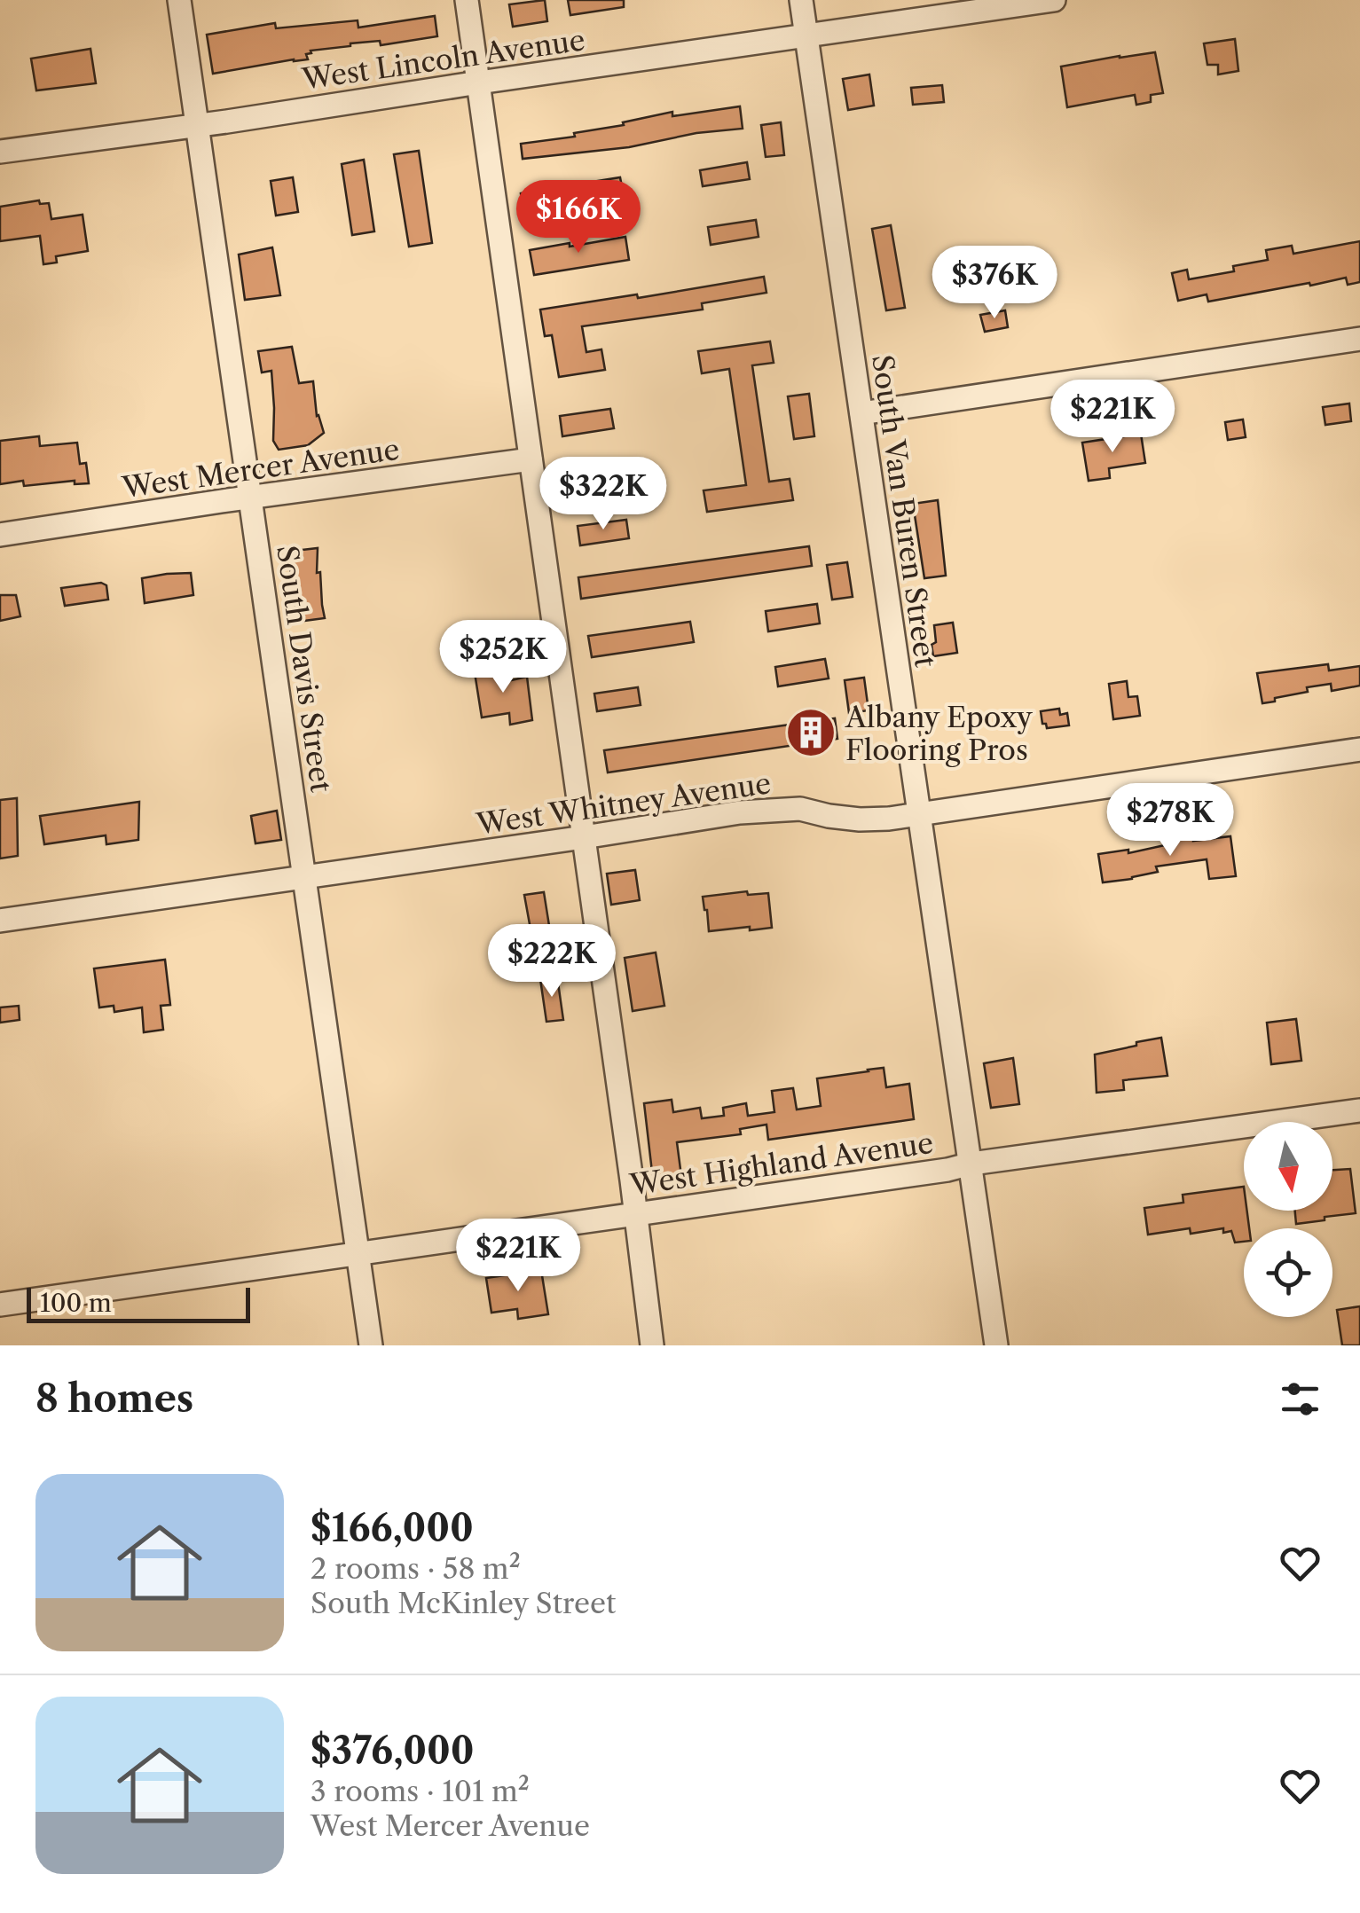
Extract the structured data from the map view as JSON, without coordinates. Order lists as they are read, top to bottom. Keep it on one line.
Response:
{"streets":{"street":["West Lincoln Avenue","West Mercer Avenue","South Van Buren Street","South Davis Street","West Whitney Avenue","West Highland Avenue"]},"crossings":[["West Lincoln Avenue","South Van Buren Street"],["West Lincoln Avenue","South Davis Street"],["West Mercer Avenue","South Davis Street"],["South Van Buren Street","West Whitney Avenue"],["South Van Buren Street","West Highland Avenue"],["South Davis Street","West Whitney Avenue"],["South Davis Street","West Highland Avenue"]],"places":{"building":["Albany Epoxy Flooring Pros"]},"scale_bar":"100 m","north":"bottom","page":{"price":["$166K","$376K","$221K","$322K","$252K","$278K","$222K","$221K"],"scale":"100 m","heading":"8 homes","list":[{"name":"$166,000","note":"2 rooms · 58 m² · South McKinley Street"},{"name":"$376,000","note":"3 rooms · 101 m² · West Mercer Avenue"}]}}
